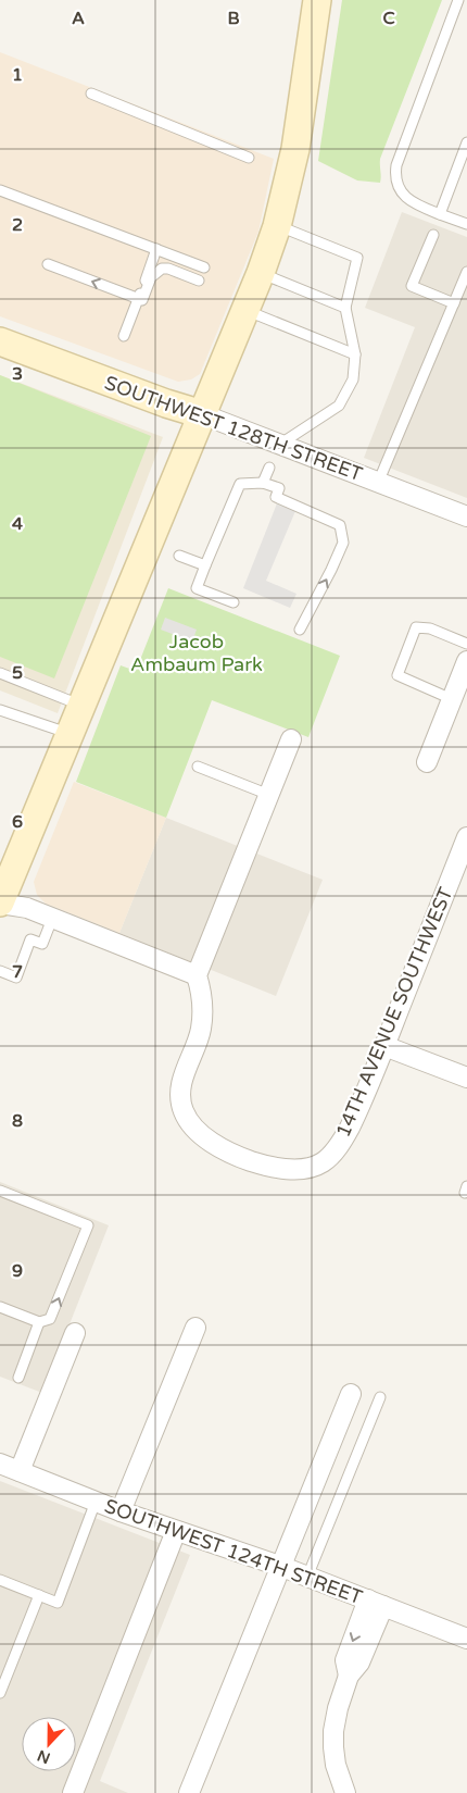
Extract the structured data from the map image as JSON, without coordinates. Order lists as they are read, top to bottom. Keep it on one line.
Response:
{"streets":{"main road":["SOUTHWEST 128TH STREET"],"street":["14TH AVENUE SOUTHWEST","SOUTHWEST 124TH STREET"]},"parks":["Jacob Ambaum Park"],"north":"bottom","grid":{"columns":["A","B","C"],"rows":["1","2","3","4","5","6","7","8","9"]}}
